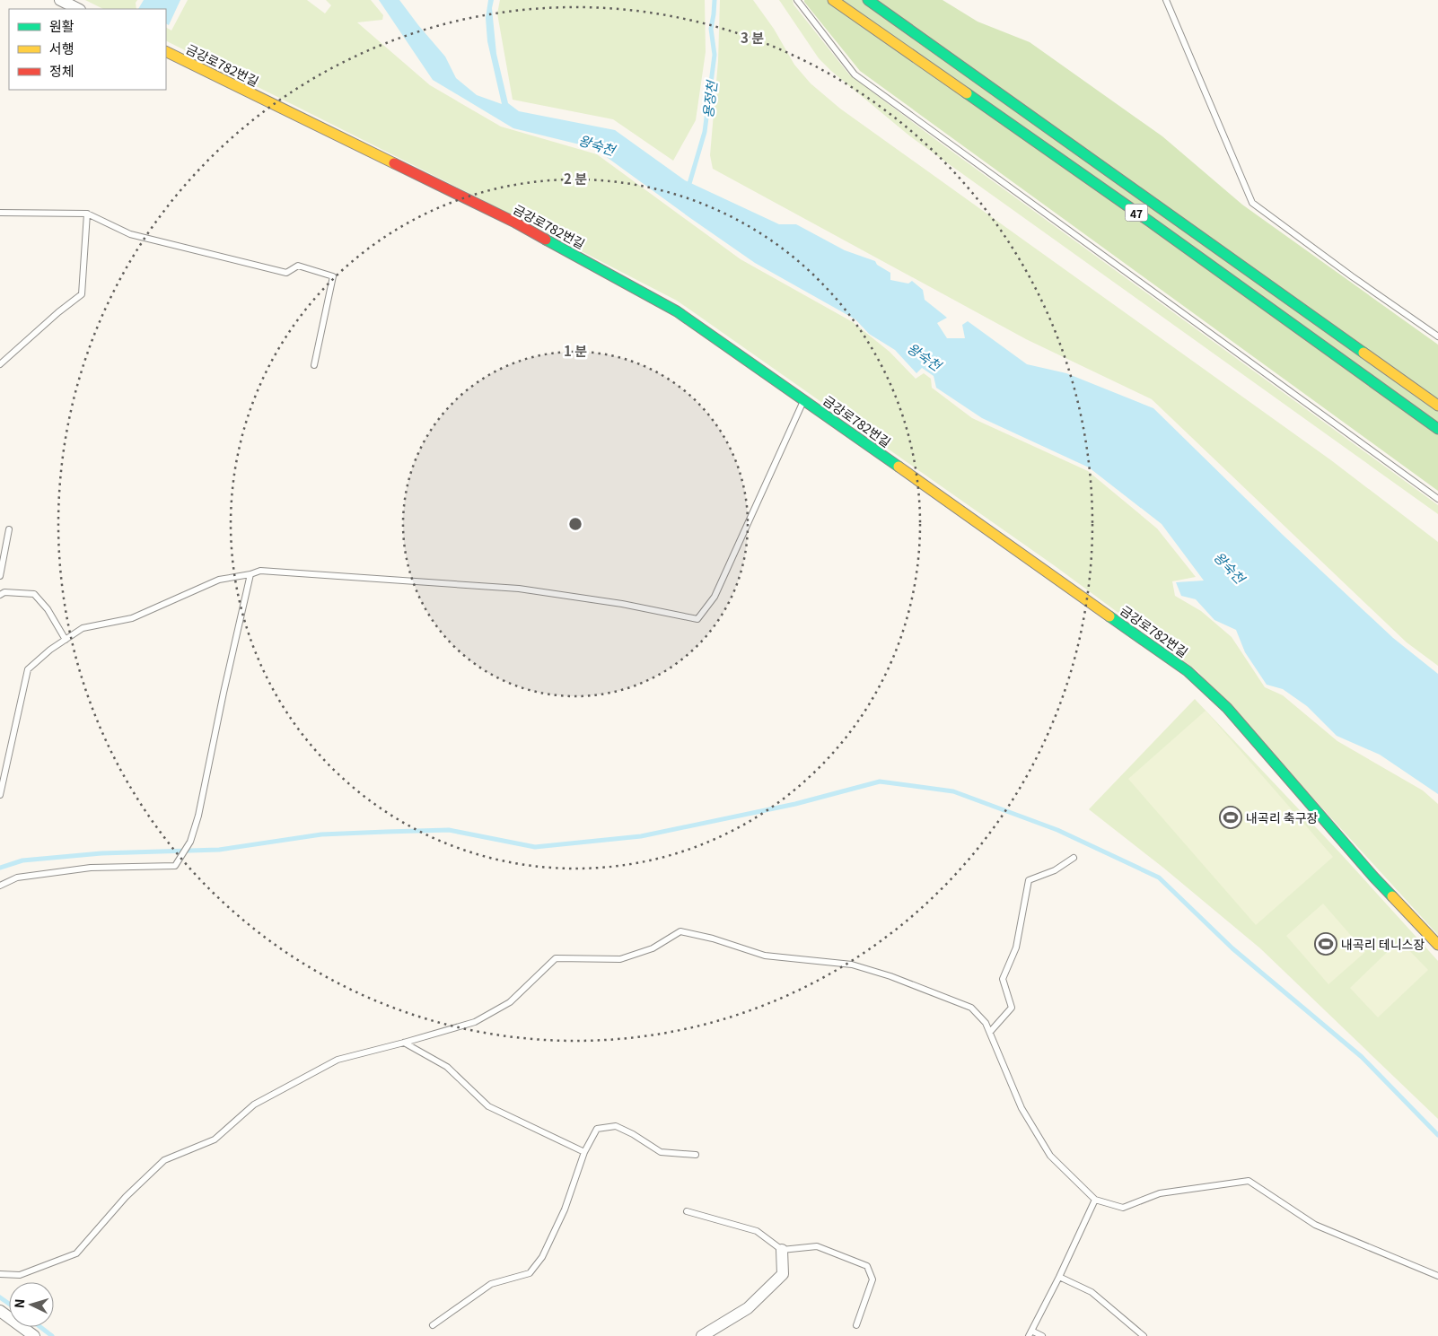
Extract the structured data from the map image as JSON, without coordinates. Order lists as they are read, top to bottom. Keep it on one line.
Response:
{"streets":{"main road":["금강로782번길","47"]},"water":["용정천","왕숙천"],"places":{"sports":["내곡리 축구장","내곡리 테니스장"]},"legend":["원활","서행","정체"],"north":"left","rings":["3 분","2 분","1 분"]}
